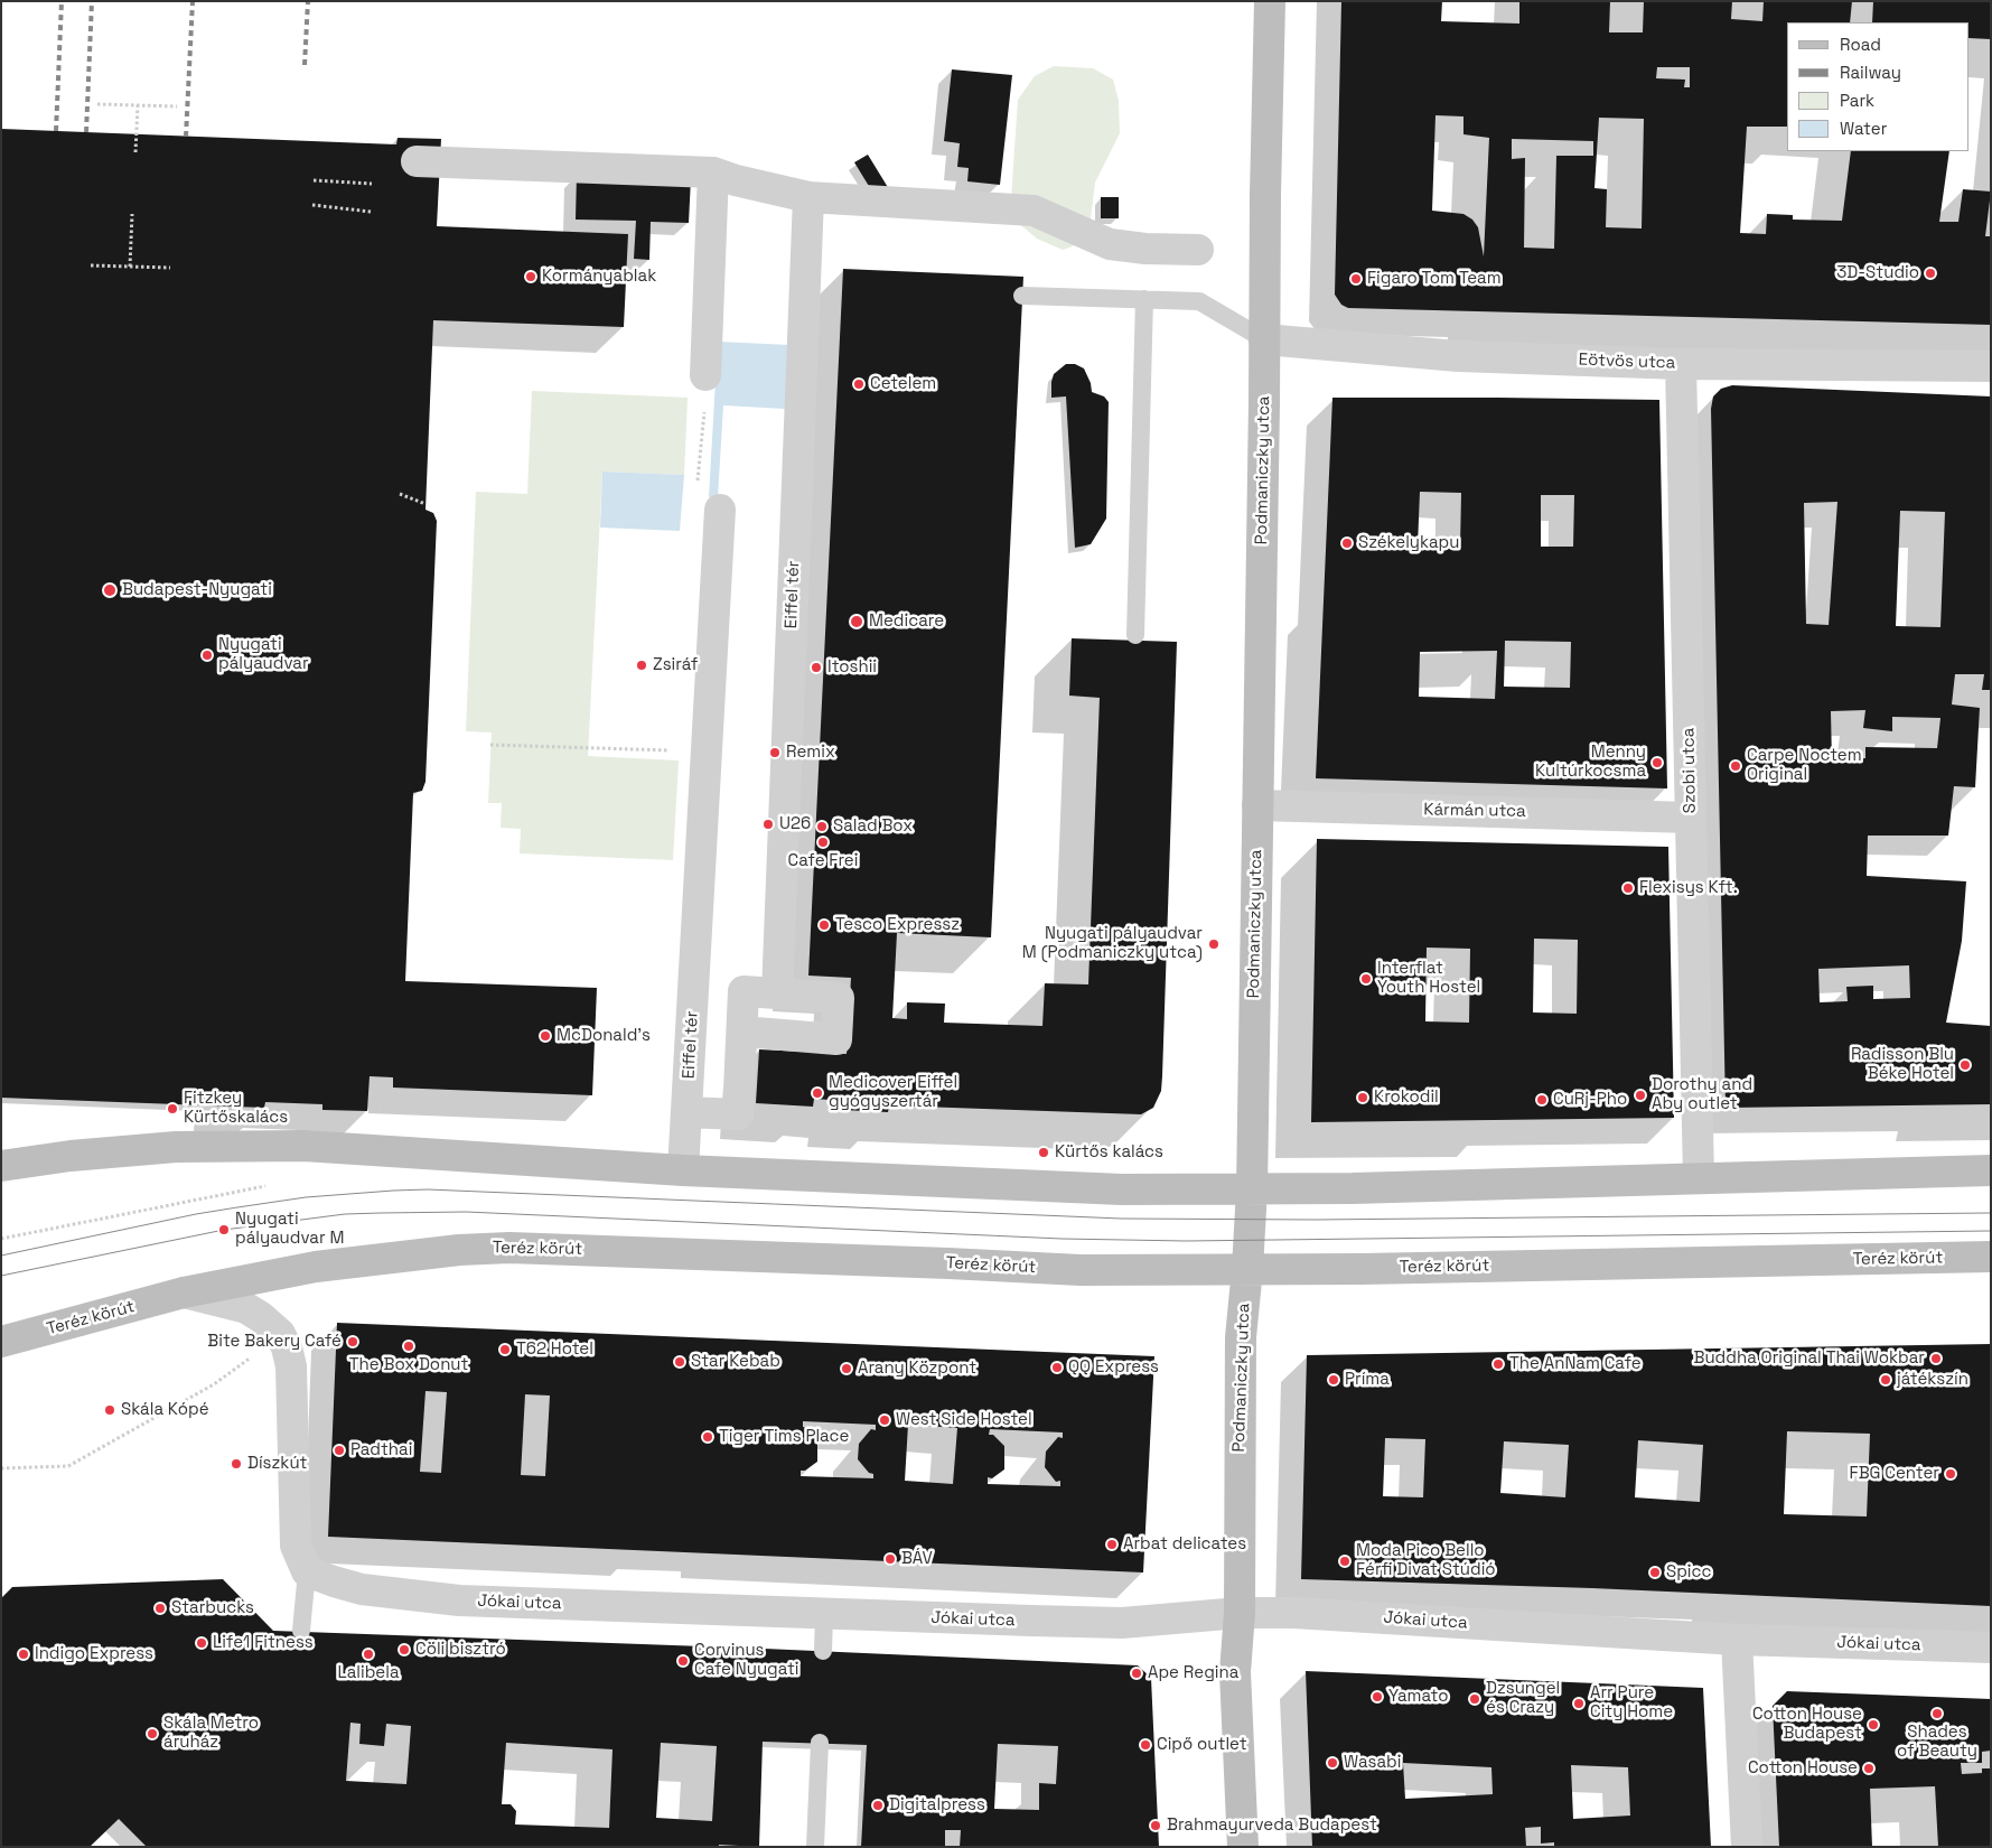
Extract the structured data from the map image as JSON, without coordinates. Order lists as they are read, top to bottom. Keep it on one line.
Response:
{"streets":{"main road":["Podmaniczky utca","Teréz körút"],"street":["Eötvös utca","Eiffel tér","Szobi utca","Kármán utca","Jókai utca"]},"crossings":[["Eötvös utca","Podmaniczky utca"],["Eötvös utca","Szobi utca"],["Podmaniczky utca","Kármán utca"],["Podmaniczky utca","Teréz körút"],["Podmaniczky utca","Jókai utca"],["Szobi utca","Kármán utca"]],"places":["3D-Studio","Kormányablak","Figaro Tom Team","Cetelem","Székelykapu","Budapest-Nyugati","Medicare","Nyugati pályaudvar","Zsiráf","Itoshii","Remix","Menny Kultúrkocsma","Carpe Noctem Original","U26","Salad Box","Cafe Frei","Flexisys Kft.","Tesco Expressz","Nyugati pályaudvar M (Podmaniczky utca)","Interflat Youth Hostel","McDonald's","Radisson Blu Béke Hotel","Medicover Eiffel gyógyszertár","Dorothy and Aby outlet","Krokodil","CuRj-Pho","Fitzkey Kürtőskalács","Kürtős kalács","Nyugati pályaudvar M","Bite Bakery Café","The Box Donut","T62 Hotel","Buddha Original Thai Wokbar","Star Kebab","The AnNam Cafe","QQ Express","Arany Központ","Príma","játékszín","Skála Kópé","West Side Hostel","Tiger Tims Place","Padthai","Díszkút","FBG Center","Arbat delicates","BÁV","Moda Pico Bello Férfi Divat Stúdió","Spicc","Starbucks","Life1 Fitness","Cöli bisztró","Indigo Express","Lalibela","Corvinus Cafe Nyugati","Ape Regina","Yamato","Dzsungel és Crazy","Arr Pure City Home","Shades of Beauty","Cotton House Budapest","Skála Metro áruház","Cipő outlet","Wasabi","Cotton House","Digitalpress","Brahmayurveda Budapest"],"legend":["Road","Railway","Park","Water"]}
